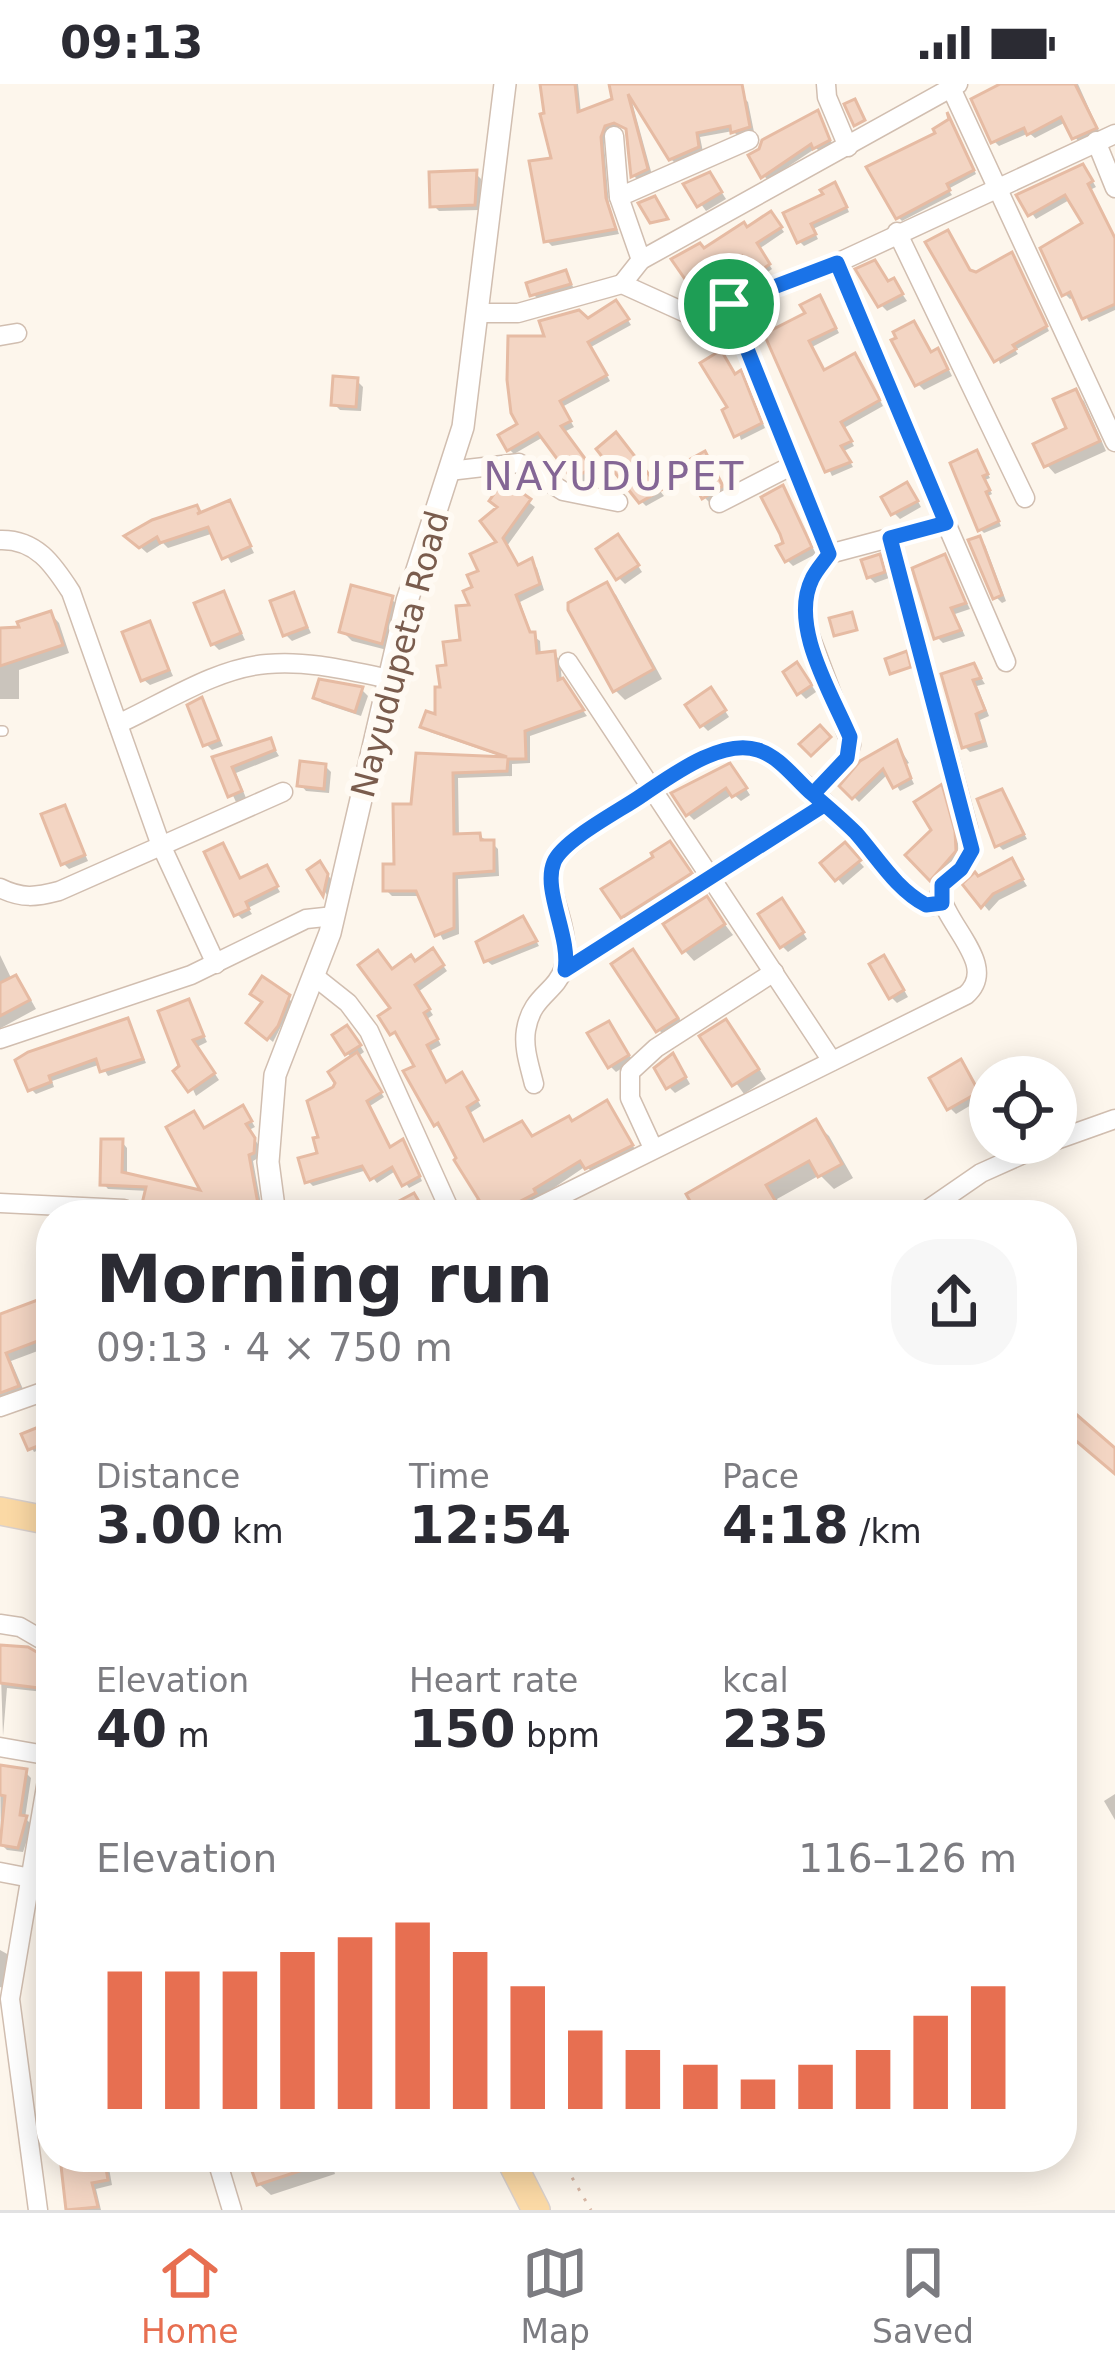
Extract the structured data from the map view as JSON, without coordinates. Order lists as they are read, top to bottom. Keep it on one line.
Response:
{"streets":{"street":["Nayudupeta Road"]},"districts":["NAYUDUPET"],"page":{"status":"09:13","heading":["Morning run","09:13 · 4 × 750 m"],"stats":[["Distance","3.00 km"],["Time","12:54"],["Pace","4:18 /km"],["Elevation","40 m"],["Heart rate","150 bpm"],["kcal","235"]],"chart":["Elevation","116–126 m"],"tabs":["Home","Map","Saved"]}}
